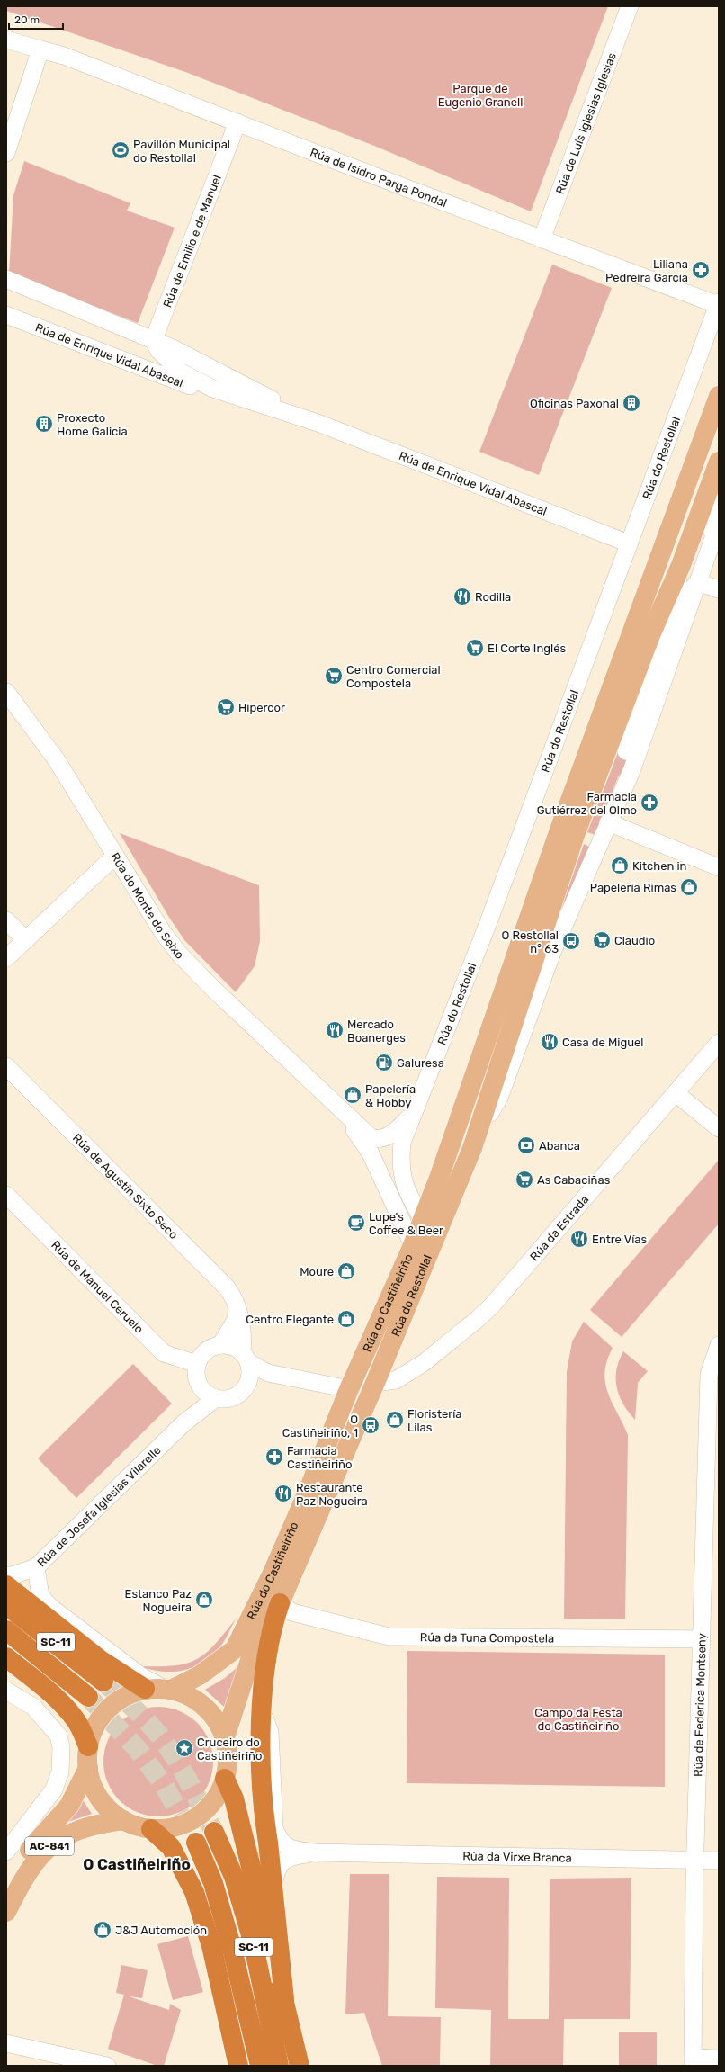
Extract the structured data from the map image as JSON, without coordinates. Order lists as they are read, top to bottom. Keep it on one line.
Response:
{"streets":{"highway":["SC-11"],"main road":["Rúa do Restollal","Rúa do Castiñeiriño","AC-841"],"street":["Rúa de Luís Iglesias Iglesias","Rúa de Isidro Parga Pondal","Rúa de Emilio e de Manuel","Rúa de Enrique Vidal Abascal","Rúa do Monte do Seixo","Rúa de Agustín Sixto Seco","Rúa da Estrada","Rúa de Manuel Ceruelo","Rúa de Josefa Iglesias Vilarelle","Rúa da Tuna Compostela","Rúa de Federica Montseny","Rúa da Virxe Branca"]},"crossings":[["Rúa de Luís Iglesias Iglesias","Rúa de Isidro Parga Pondal"],["Rúa de Isidro Parga Pondal","Rúa de Emilio e de Manuel"],["Rúa de Isidro Parga Pondal","Rúa do Restollal"],["Rúa de Emilio e de Manuel","Rúa de Enrique Vidal Abascal"],["Rúa de Enrique Vidal Abascal","Rúa do Restollal"],["Rúa do Restollal","Rúa do Monte do Seixo"],["Rúa do Restollal","Rúa da Estrada"],["Rúa do Restollal","Rúa do Castiñeiriño"],["Rúa do Monte do Seixo","Rúa do Castiñeiriño"],["Rúa de Agustín Sixto Seco","Rúa de Manuel Ceruelo"],["Rúa de Agustín Sixto Seco","Rúa de Josefa Iglesias Vilarelle"],["Rúa da Estrada","Rúa do Castiñeiriño"],["Rúa de Manuel Ceruelo","Rúa de Josefa Iglesias Vilarelle"],["Rúa do Castiñeiriño","Rúa da Tuna Compostela"],["Rúa da Tuna Compostela","Rúa de Federica Montseny"],["Rúa de Federica Montseny","Rúa da Virxe Branca"]],"districts":["O Castiñeiriño"],"parks":["Parque de Eugenio Granell","Campo da Festa do Castiñeiriño"],"places":{"sports":["Pavillón Municipal do Restollal"],"pharmacy":["Liliana Pedreira García","Farmacia Gutiérrez del Olmo","Farmacia Castiñeiriño"],"building":["Oficinas Paxonal","Proxecto Home Galicia"],"restaurant":["Rodilla","Mercado Boanerges","Casa de Miguel","Entre Vías","Restaurante Paz Nogueira"],"supermarket":["El Corte Inglés","Centro Comercial Compostela","Hipercor","Claudio","As Cabaciñas"],"shop":["Kitchen in","Papelería Rimas","Papelería & Hobby","Moure","Centro Elegante","Floristería Lilas","Estanco Paz Nogueira","J&J Automoción"],"bus stop":["O Restollal n° 63","O Castiñeiriño, 1"],"fuel station":["Galuresa"],"bank":["Abanca"],"cafe":["Lupe's Coffee & Beer"],"place":["Cruceiro do Castiñeiriño"]},"scale_bar":"20 m"}
